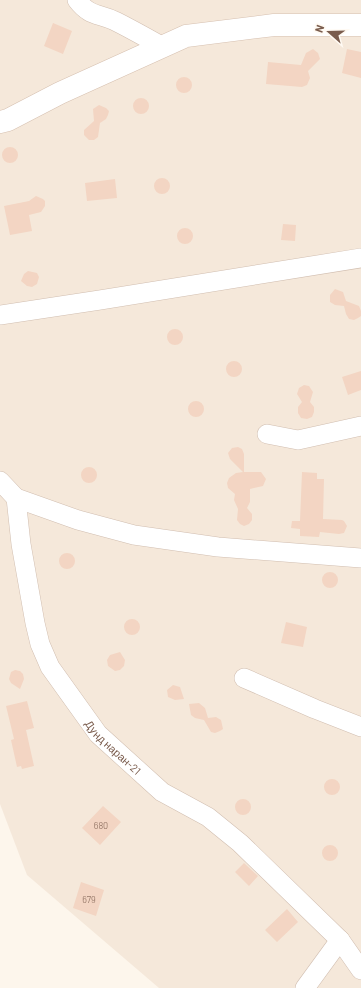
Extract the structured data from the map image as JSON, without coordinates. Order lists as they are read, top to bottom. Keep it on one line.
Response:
{"streets":{"street":["Дунд наран-21"]},"house_numbers":["680","679"],"north":"left"}
